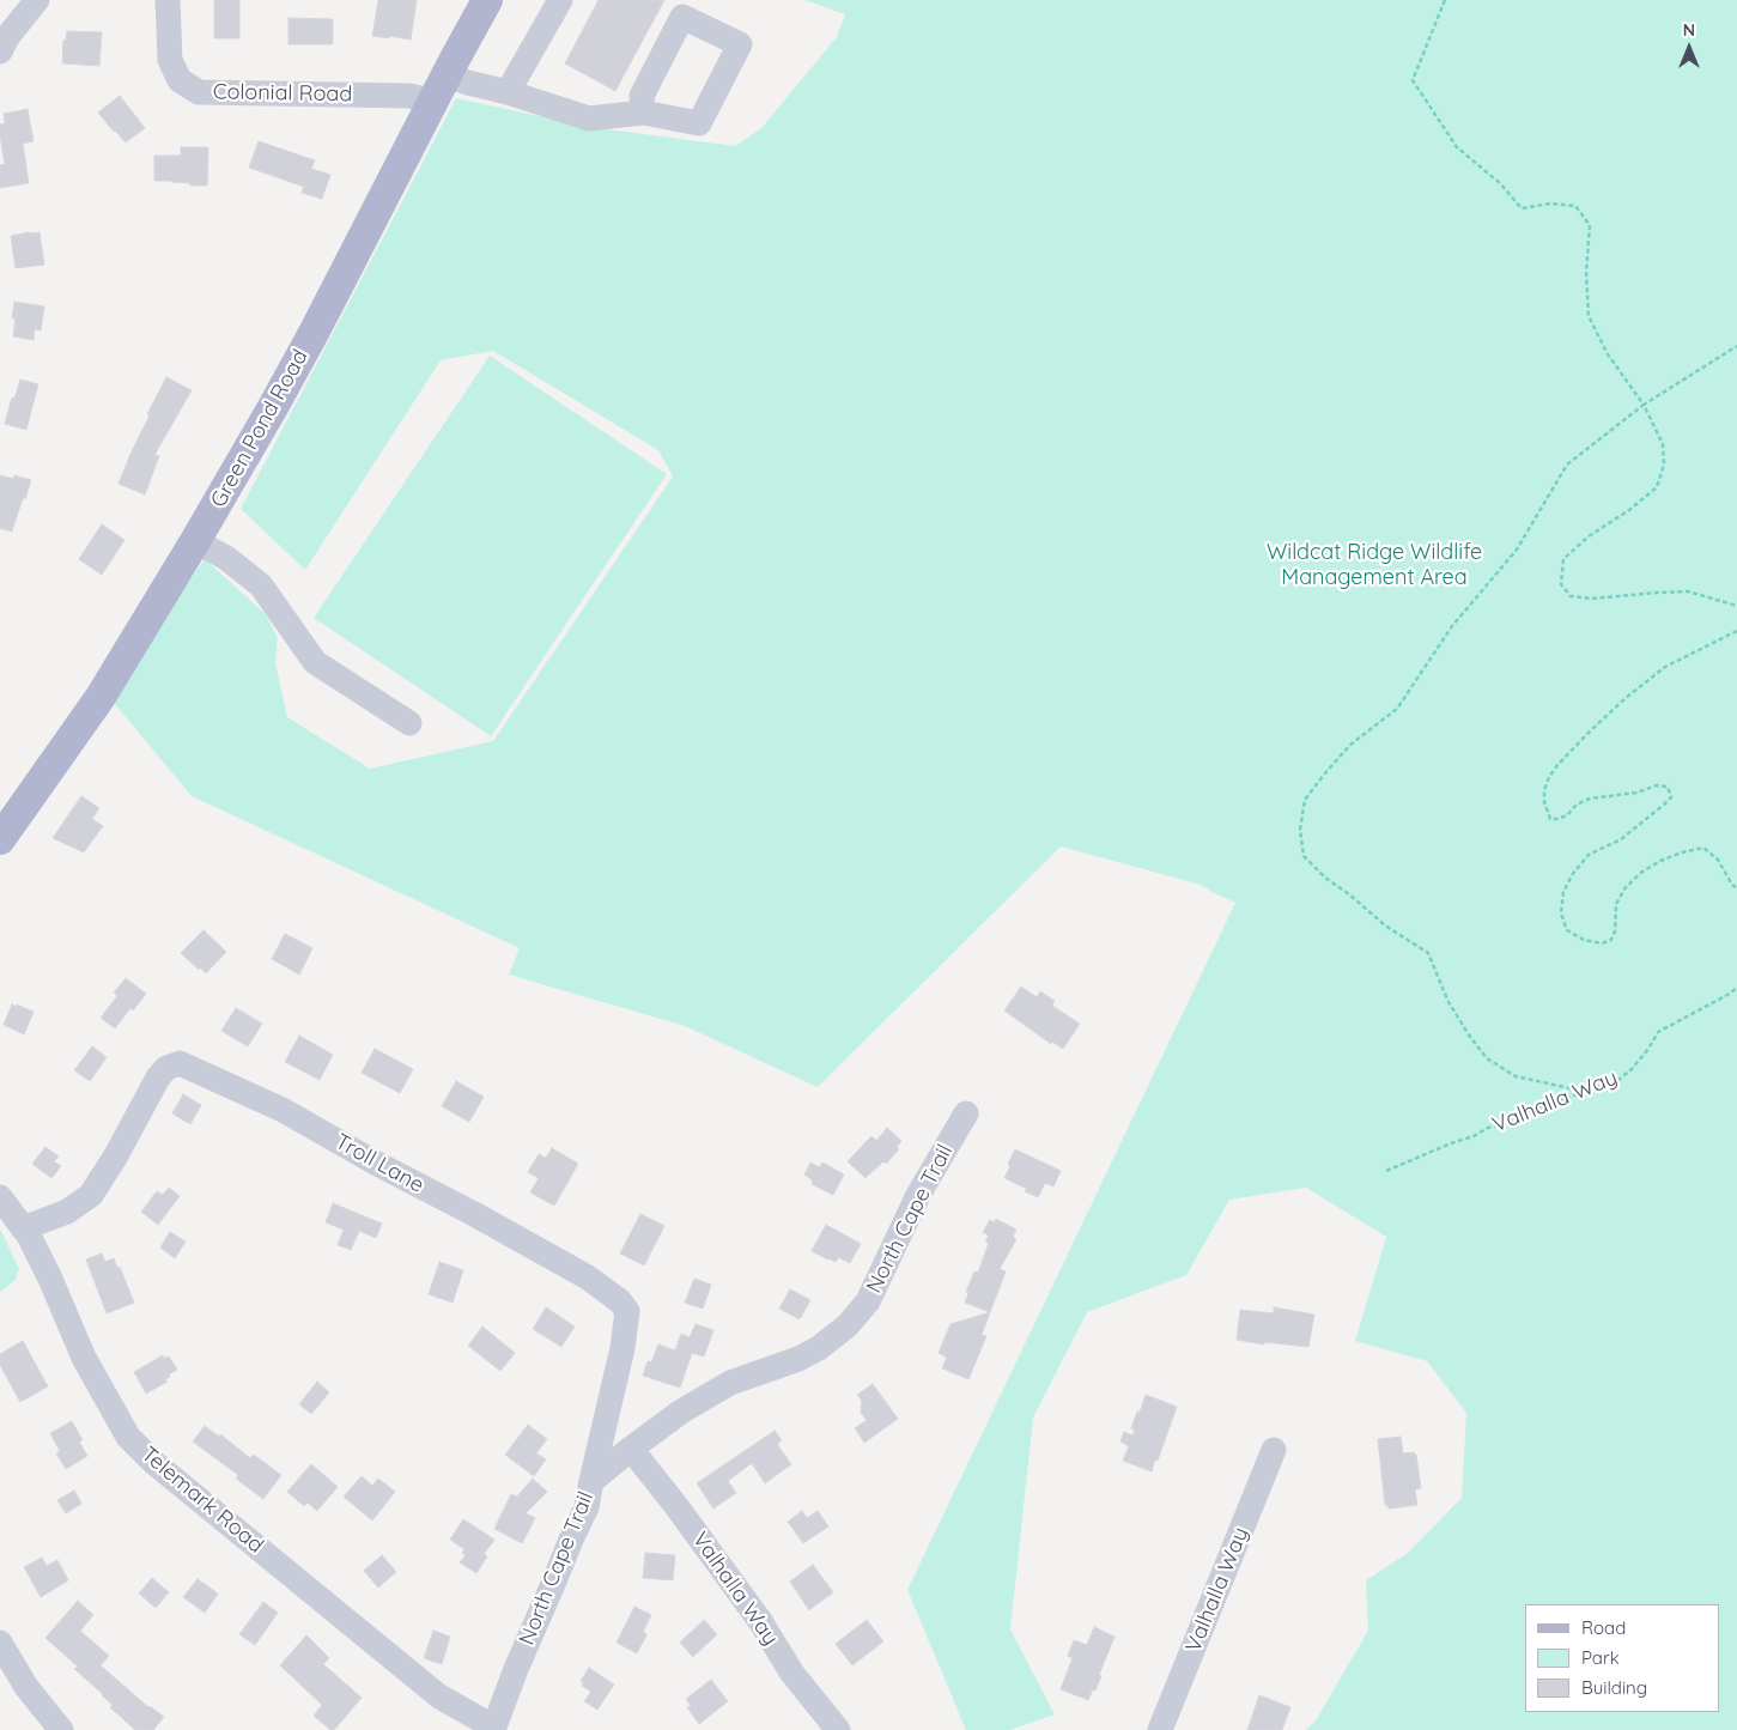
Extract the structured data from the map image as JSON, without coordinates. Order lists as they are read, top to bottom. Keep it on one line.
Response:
{"streets":{"main road":["Green Pond Road"],"street":["Colonial Road","Valhalla Way","Troll Lane","North Cape Trail","Telemark Road"]},"crossings":[["Colonial Road","Green Pond Road"],["Valhalla Way","North Cape Trail"],["Troll Lane","North Cape Trail"],["Troll Lane","Telemark Road"],["North Cape Trail","Telemark Road"]],"parks":["Wildcat Ridge Wildlife Management Area"],"legend":["Road","Park","Building"],"north":"top"}
